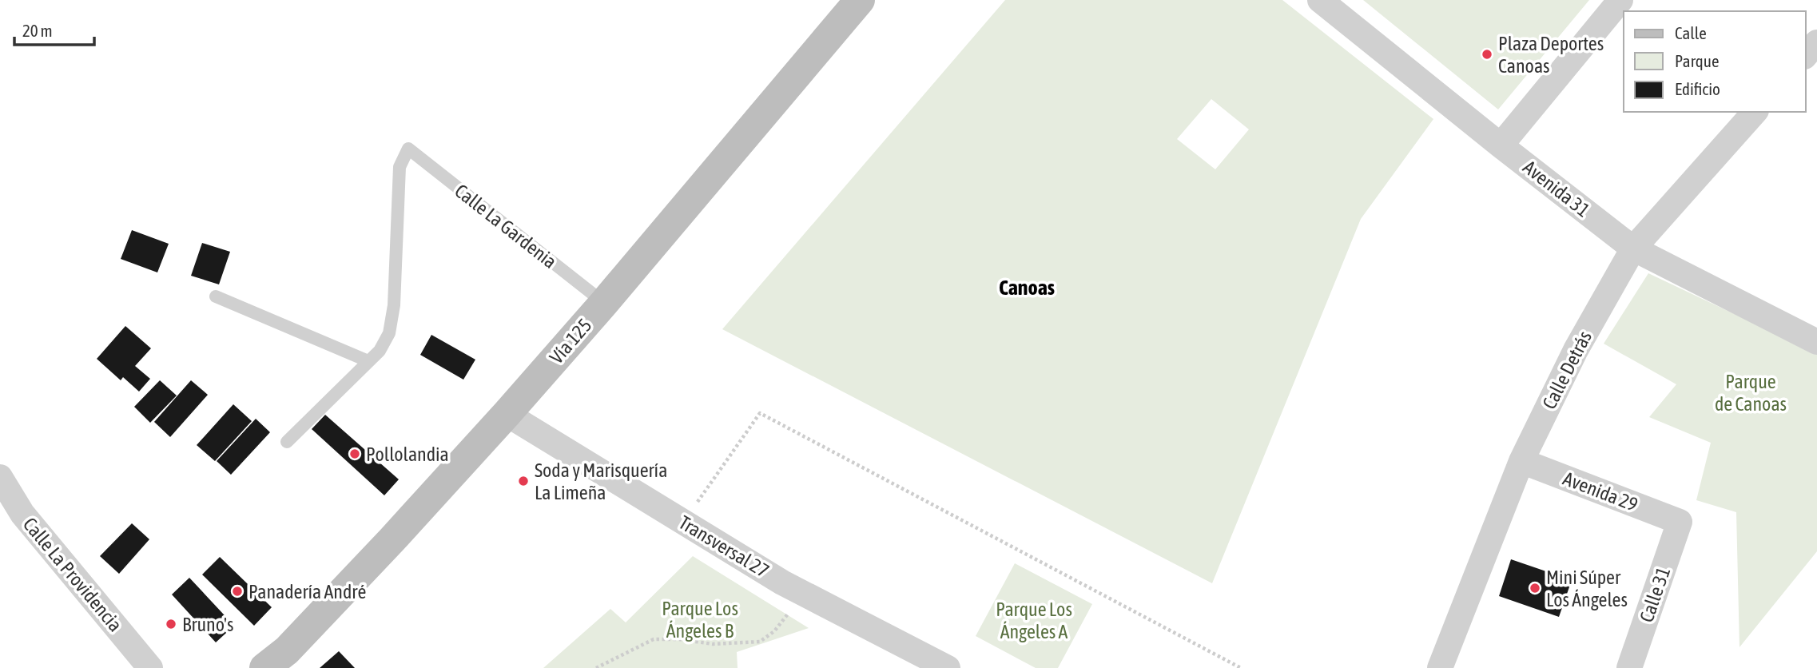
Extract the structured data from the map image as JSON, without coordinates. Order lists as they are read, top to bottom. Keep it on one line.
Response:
{"streets":{"main road":["Vía 125"],"street":["Avenida 31","Calle Detrás","Avenida 29","Transversal 27","Calle La Providencia","Calle 31"],"lane":["Calle La Gardenia"]},"crossings":[["Avenida 31","Calle Detrás"],["Calle La Gardenia","Vía 125"],["Vía 125","Transversal 27"],["Calle Detrás","Avenida 29"],["Avenida 29","Calle 31"]],"districts":["Canoas"],"parks":["Parque de Canoas","Parque Los Ángeles B","Parque Los Ángeles A"],"places":["Plaza Deportes Canoas","Pollolandia","Soda y Marisquería La Limeña","Mini Súper Los Ángeles","Panadería André","Bruno's"],"legend":["Calle","Parque","Edificio"],"scale_bar":"20 m"}
